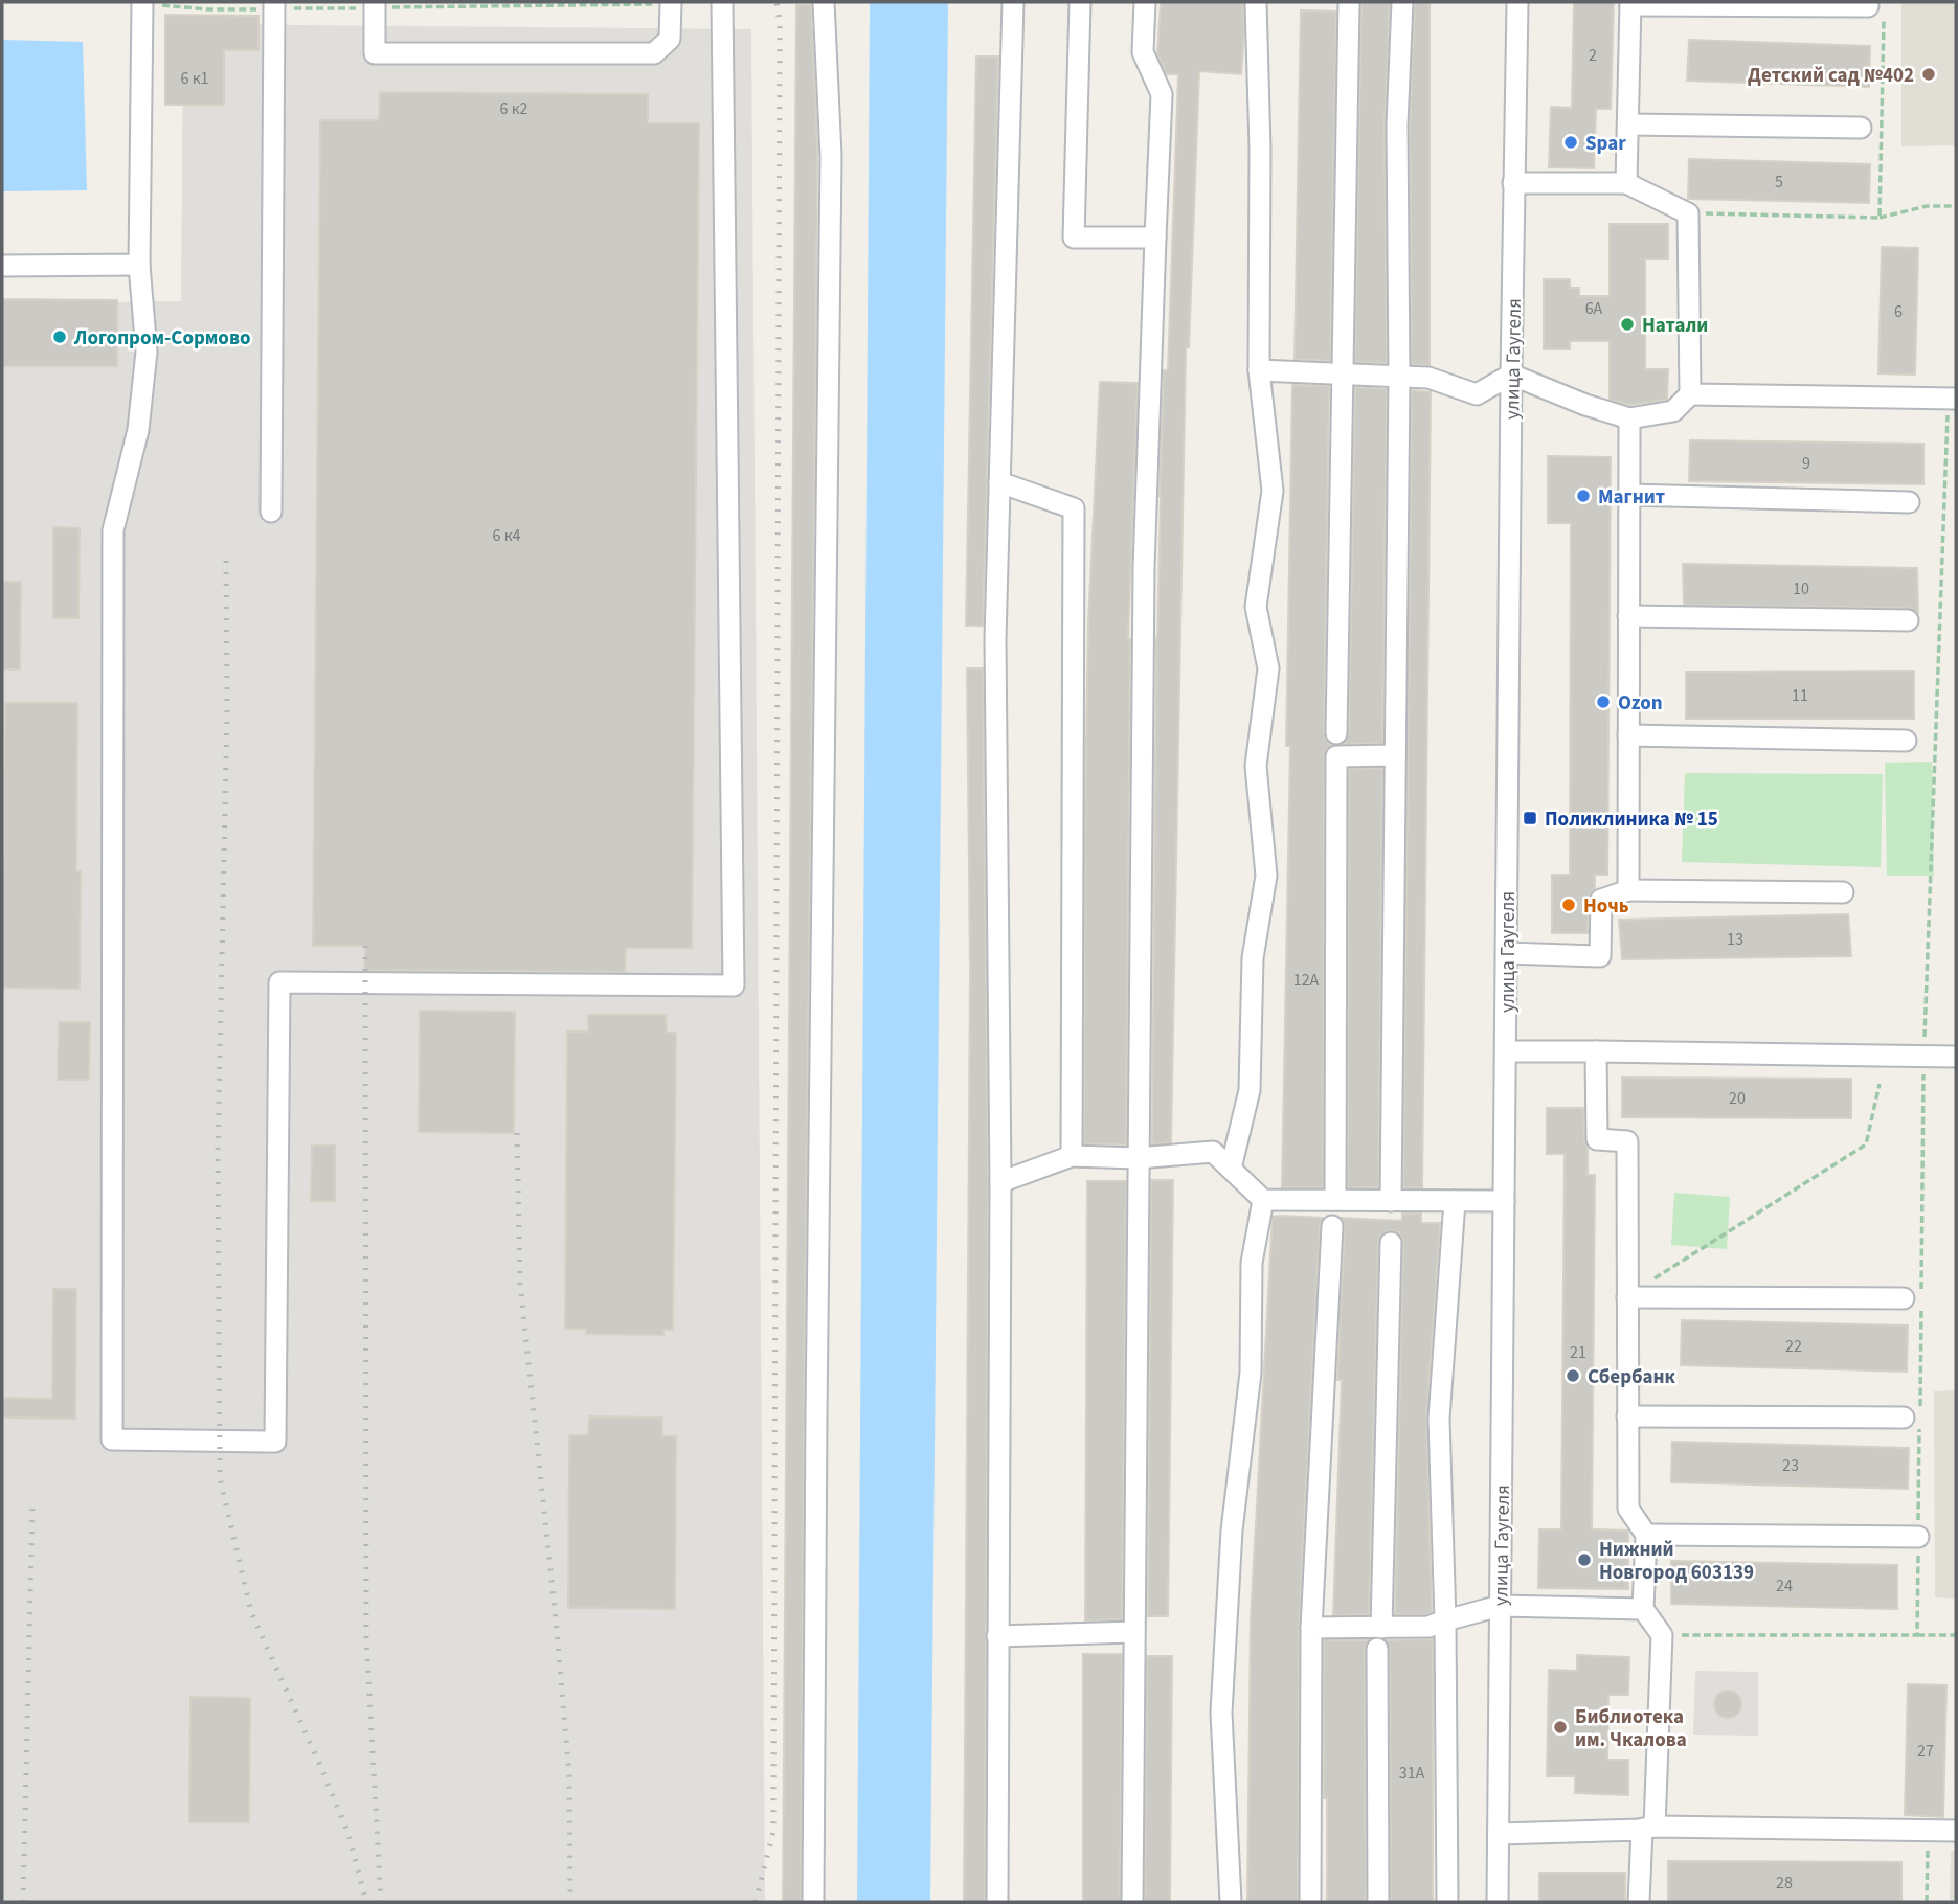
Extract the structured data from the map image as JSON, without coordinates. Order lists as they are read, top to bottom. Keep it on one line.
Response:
{"streets":{"street":["улица Гаугеля"]},"places":{"other":["Детский сад №402","Spar","Натали","Логопром-Сормово","Магнит","Ozon","Ночь","Сбербанк","Нижний Новгород 603139","Библиотека им. Чкалова"],"transit":["Поликлиника № 15"]},"house_numbers":["2","6 к1","6 к2","5","6А","6","9","6 к4","10","11","13","12А","20","22","21","23","24","27","31А","28"]}
